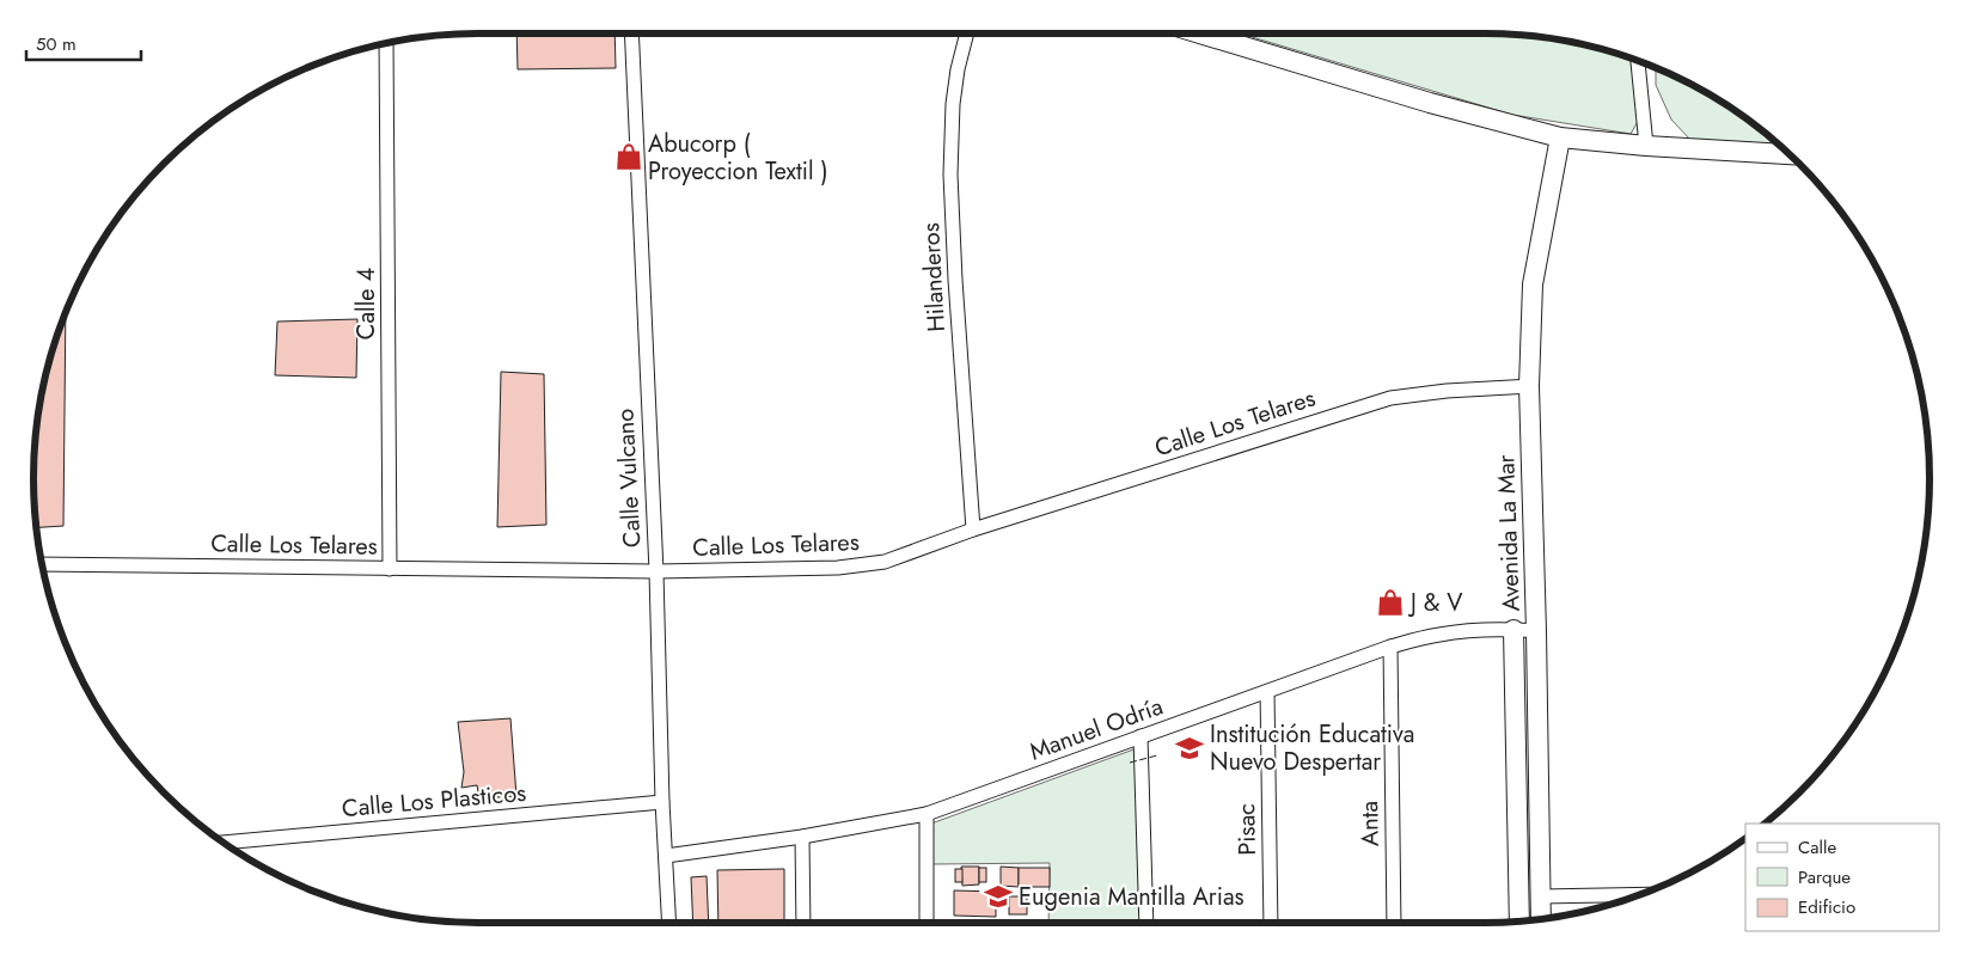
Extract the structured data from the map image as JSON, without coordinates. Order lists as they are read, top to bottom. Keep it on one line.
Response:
{"streets":{"street":["Hilanderos","Calle 4","Calle Los Telares","Calle Vulcano","Avenida La Mar","Manuel Odría","Calle Los Plasticos","Anta","Pisac"]},"crossings":[["Hilanderos","Calle Los Telares"],["Calle 4","Calle Los Telares"],["Calle Los Telares","Calle Vulcano"],["Calle Los Telares","Avenida La Mar"],["Calle Vulcano","Manuel Odría"],["Calle Vulcano","Calle Los Plasticos"],["Avenida La Mar","Manuel Odría"],["Manuel Odría","Anta"],["Manuel Odría","Pisac"]],"places":{"shop":["Abucorp ( Proyeccion Textil )","J & V"],"school or university":["Institución Educativa Nuevo Despertar","Eugenia Mantilla Arias"]},"legend":["Calle","Parque","Edificio"],"scale_bar":"50 m"}
